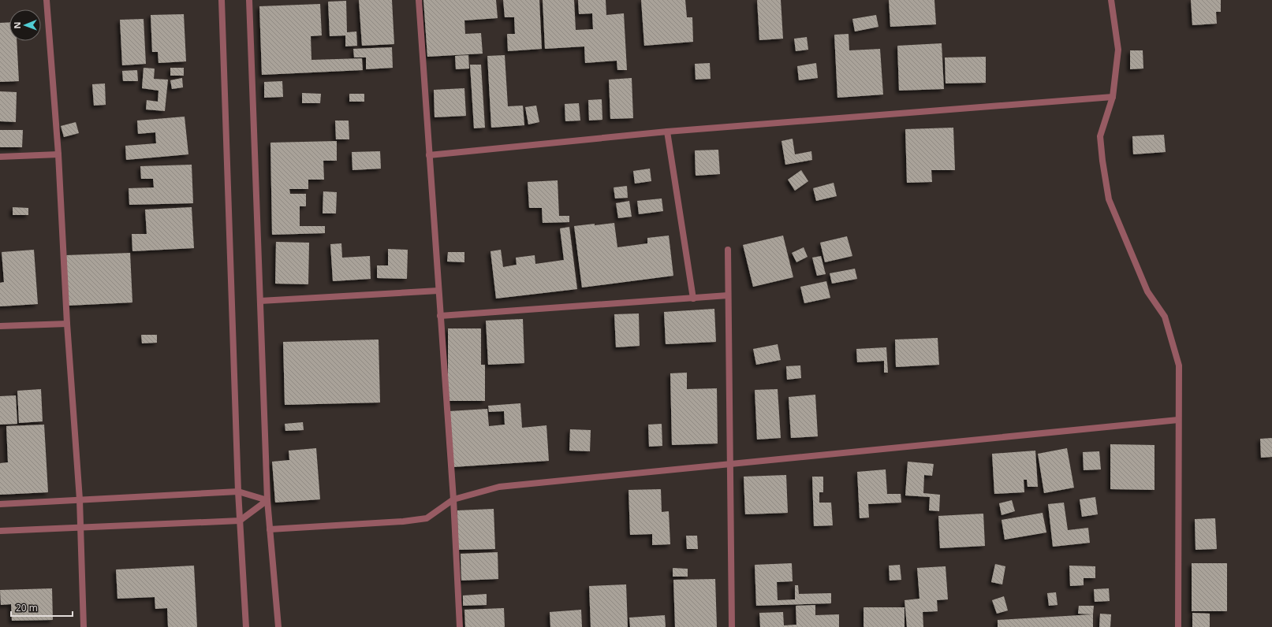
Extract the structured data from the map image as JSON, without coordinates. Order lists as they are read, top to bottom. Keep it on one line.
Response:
{"scale_bar":"20 m","north":"left"}
